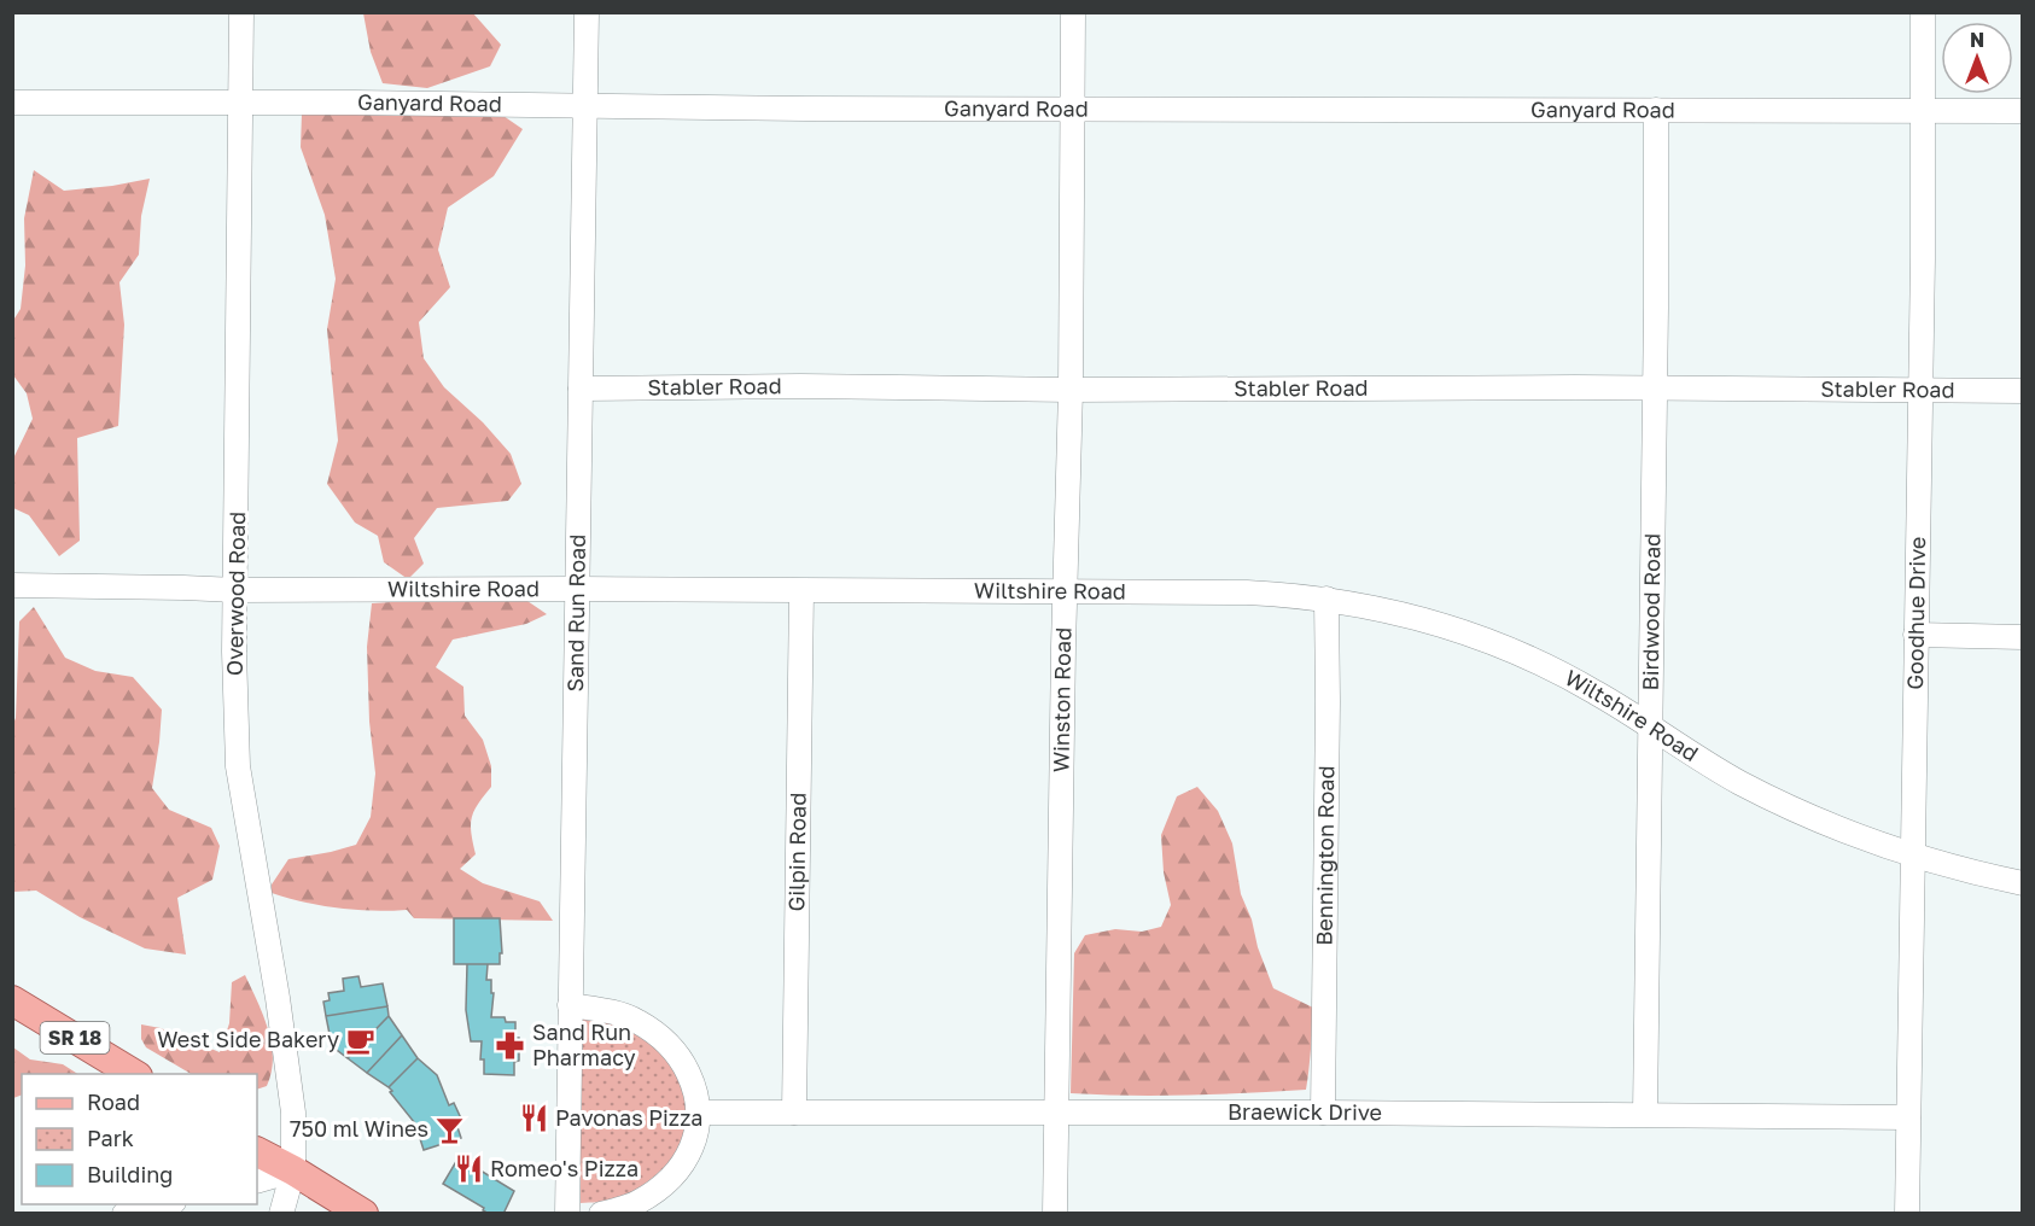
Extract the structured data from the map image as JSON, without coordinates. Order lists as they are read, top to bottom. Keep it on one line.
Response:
{"streets":{"main road":["SR 18"],"street":["Ganyard Road","Stabler Road","Wiltshire Road","Overwood Road","Birdwood Road","Sand Run Road","Goodhue Drive","Winston Road","Gilpin Road","Bennington Road","Braewick Drive"]},"crossings":[["Ganyard Road","Overwood Road"],["Ganyard Road","Birdwood Road"],["Ganyard Road","Sand Run Road"],["Ganyard Road","Goodhue Drive"],["Ganyard Road","Winston Road"],["Stabler Road","Birdwood Road"],["Stabler Road","Sand Run Road"],["Stabler Road","Goodhue Drive"],["Stabler Road","Winston Road"],["Wiltshire Road","Overwood Road"],["Wiltshire Road","Birdwood Road"],["Wiltshire Road","Sand Run Road"],["Wiltshire Road","Goodhue Drive"],["Wiltshire Road","Winston Road"],["Wiltshire Road","Gilpin Road"],["Wiltshire Road","Bennington Road"],["Birdwood Road","Braewick Drive"],["Goodhue Drive","Braewick Drive"],["Winston Road","Braewick Drive"],["Gilpin Road","Braewick Drive"],["Bennington Road","Braewick Drive"]],"places":{"cafe":["West Side Bakery"],"pharmacy":["Sand Run Pharmacy"],"restaurant":["Pavonas Pizza","Romeo's Pizza"],"bar":["750 ml Wines"]},"legend":["Road","Park","Building"],"north":"top"}
